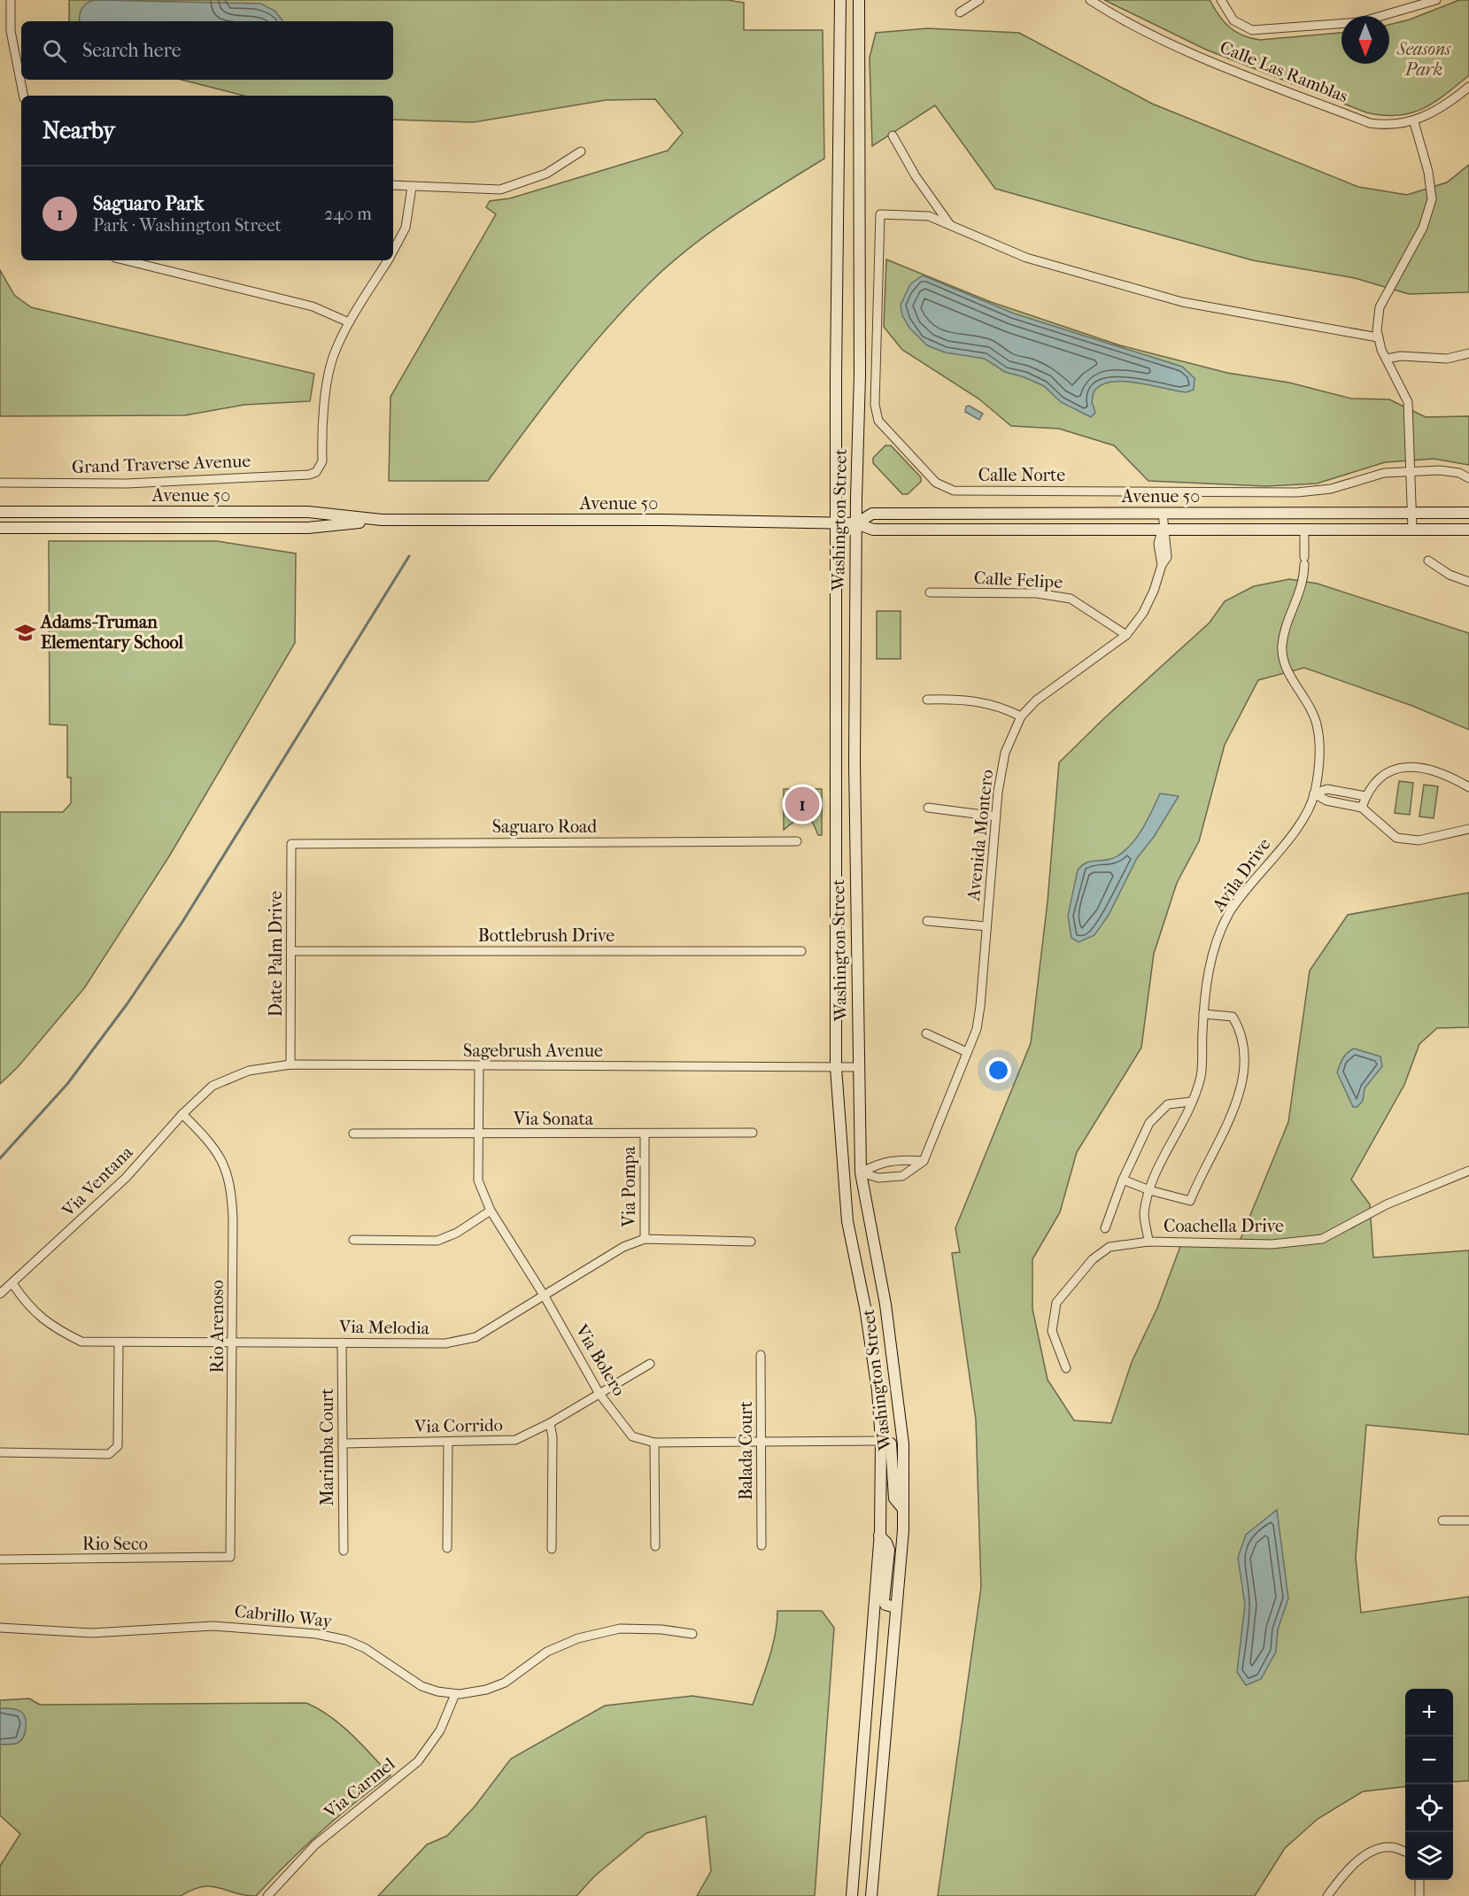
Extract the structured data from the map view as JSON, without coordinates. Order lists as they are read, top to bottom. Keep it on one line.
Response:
{"streets":{"main road":["Avenue 50","Washington Street"],"street":["Calle Las Ramblas","Grand Traverse Avenue","Calle Norte","Calle Felipe","Saguaro Road","Avenida Montero","Avila Drive","Bottlebrush Drive","Date Palm Drive","Sagebrush Avenue","Via Sonata","Via Ventana","Via Pompa","Coachella Drive","Rio Arenoso","Via Melodia","Via Bolero","Via Corrido","Marimba Court","Balada Court","Rio Seco","Cabrillo Way","Via Carmel"]},"crossings":[["Avenue 50","Washington Street"],["Avenue 50","Avenida Montero"],["Avenue 50","Avila Drive"],["Washington Street","Sagebrush Avenue"],["Washington Street","Via Bolero"],["Calle Felipe","Avenida Montero"],["Saguaro Road","Date Palm Drive"],["Avila Drive","Coachella Drive"],["Bottlebrush Drive","Date Palm Drive"],["Date Palm Drive","Sagebrush Avenue"],["Sagebrush Avenue","Via Ventana"],["Sagebrush Avenue","Via Bolero"],["Via Sonata","Via Pompa"],["Via Sonata","Via Bolero"],["Via Ventana","Rio Arenoso"],["Via Ventana","Via Melodia"],["Via Pompa","Via Melodia"],["Rio Arenoso","Via Melodia"],["Rio Arenoso","Rio Seco"],["Via Melodia","Via Bolero"],["Via Melodia","Marimba Court"],["Via Bolero","Via Corrido"],["Via Bolero","Balada Court"],["Via Corrido","Marimba Court"],["Cabrillo Way","Via Carmel"]],"parks":["Seasons Park"],"places":{"school or university":["Adams-Truman Elementary School"]},"north":"bottom","page":{"search":"Search here","heading":"Nearby","list":[{"mark":"1","name":"Saguaro Park","note":"Park · Washington Street","value":"240 m"}],"pins":"1","map_buttons":["+","−"]}}
